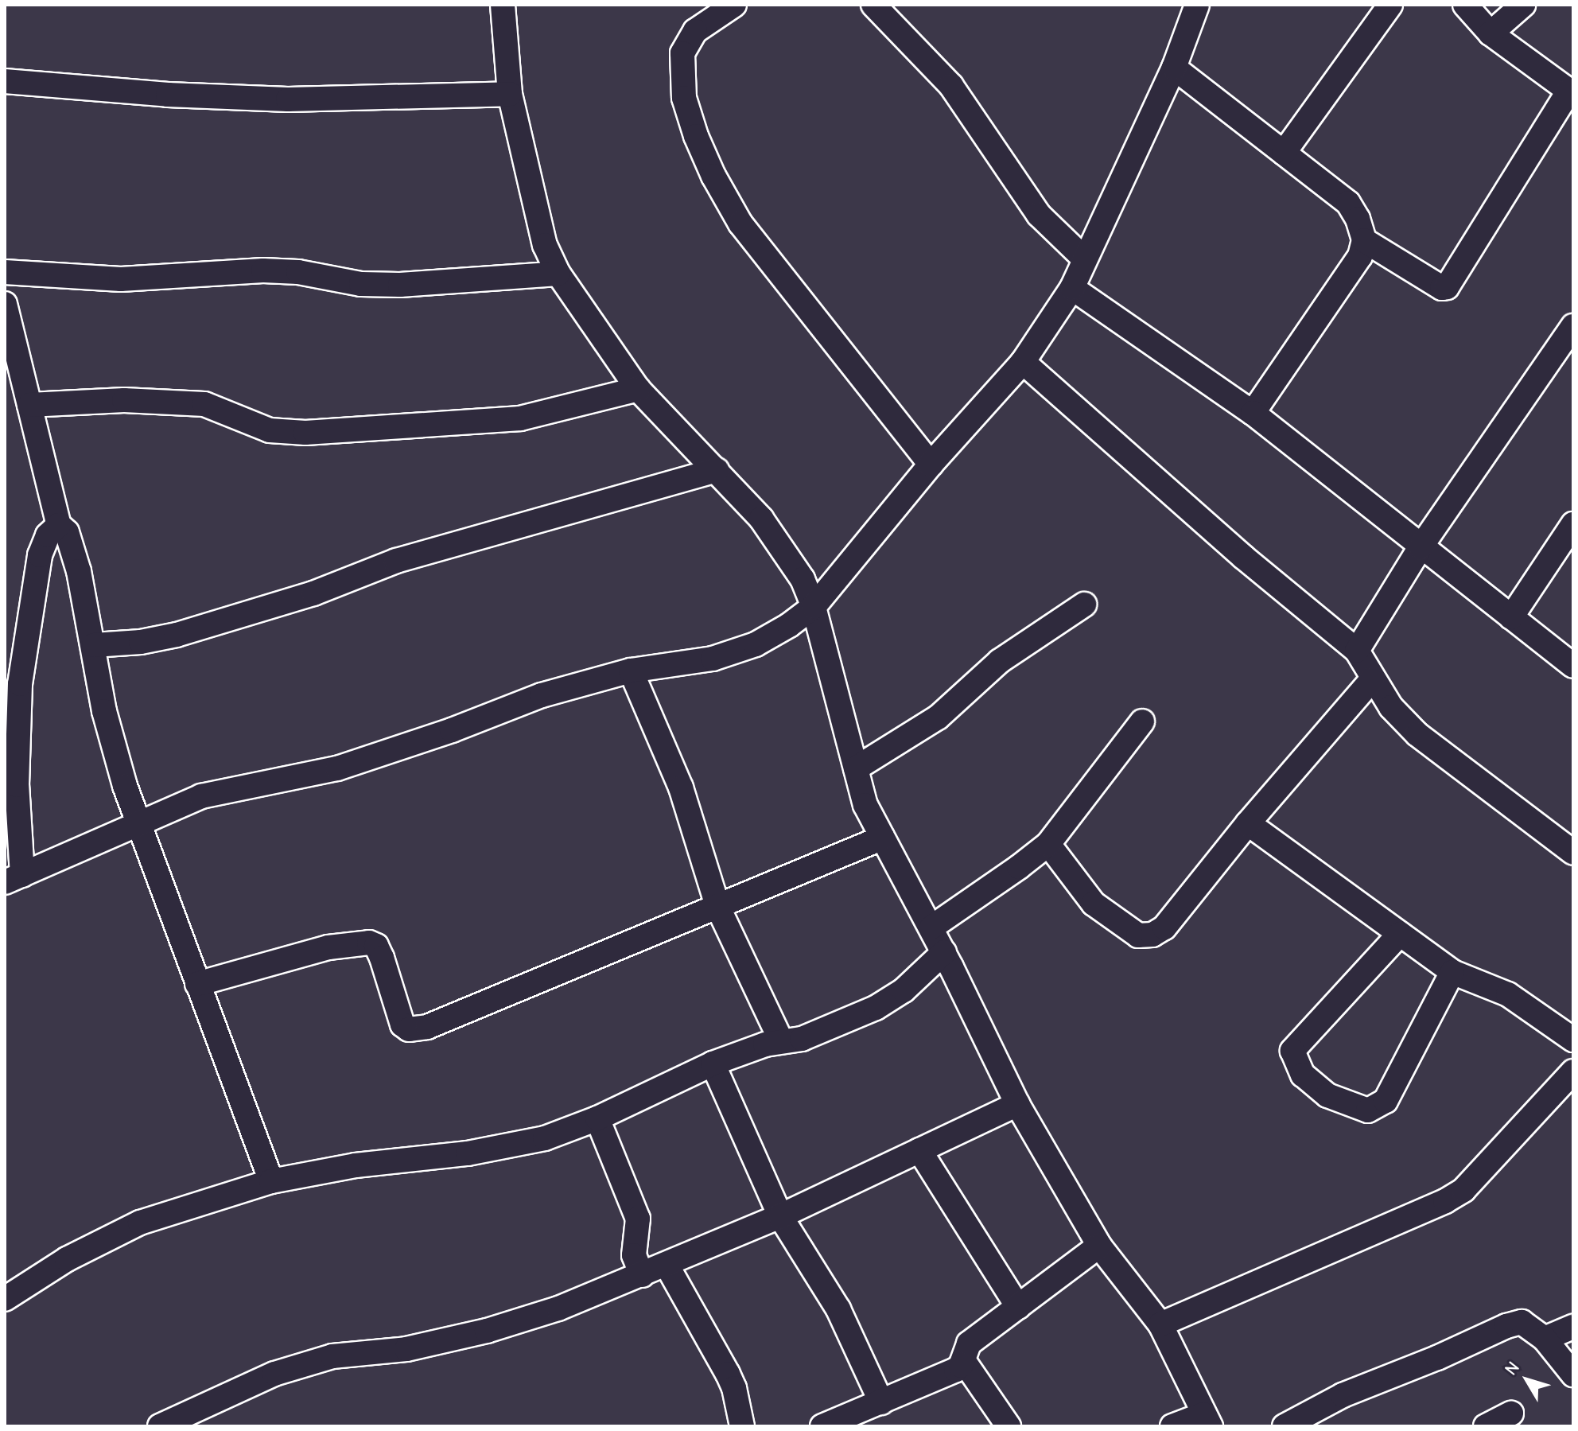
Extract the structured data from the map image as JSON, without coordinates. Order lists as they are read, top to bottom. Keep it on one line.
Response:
{"north":"top left"}
